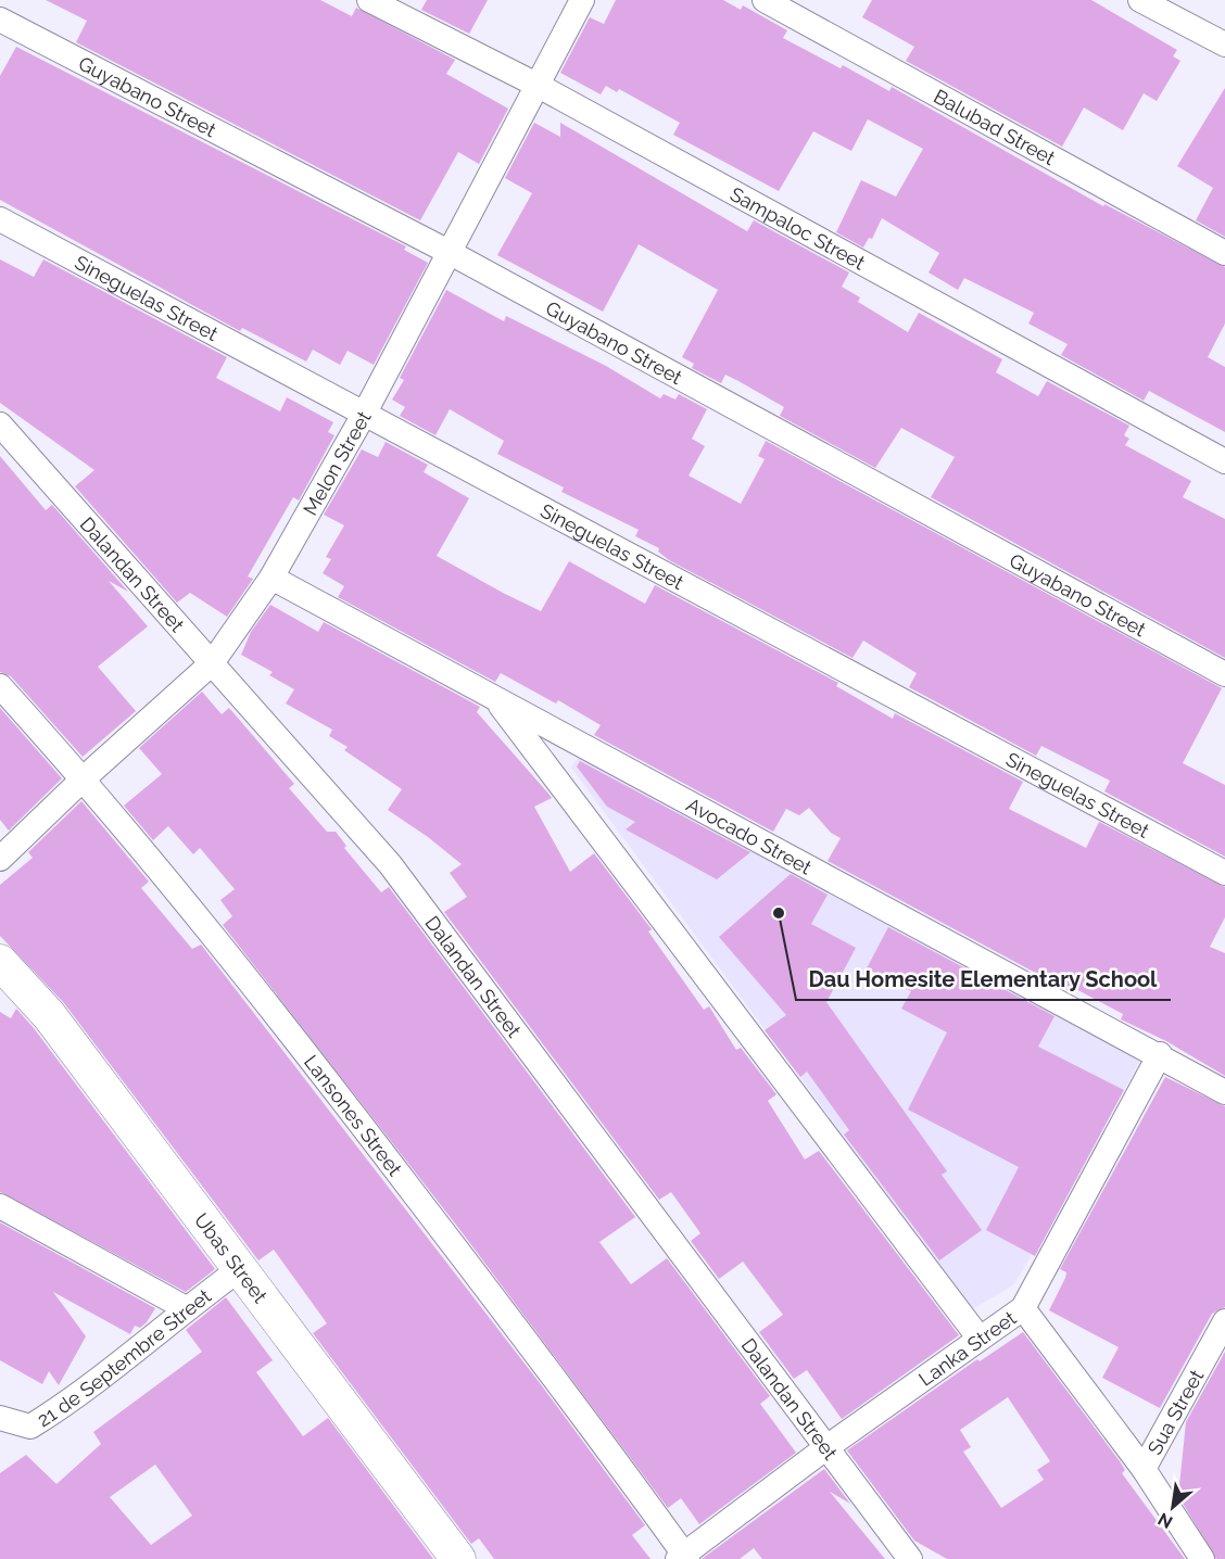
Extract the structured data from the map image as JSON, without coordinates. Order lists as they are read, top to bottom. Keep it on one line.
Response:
{"streets":{"street":["Guyabano Street","Balubad Street","Sampaloc Street","Sineguelas Street","Melon Street","Dalandan Street","Avocado Street","Lansones Street","Ubas Street","Lanka Street","21 de Septembre Street","Sua Street"]},"crossings":[["Guyabano Street","Melon Street"],["Sampaloc Street","Melon Street"],["Sineguelas Street","Melon Street"],["Melon Street","Dalandan Street"],["Melon Street","Avocado Street"],["Melon Street","Lansones Street"],["Dalandan Street","Lanka Street"],["Avocado Street","Lanka Street"],["Lansones Street","Lanka Street"],["Ubas Street","21 de Septembre Street"]],"places":["Dau Homesite Elementary School"],"north":"bottom left"}
